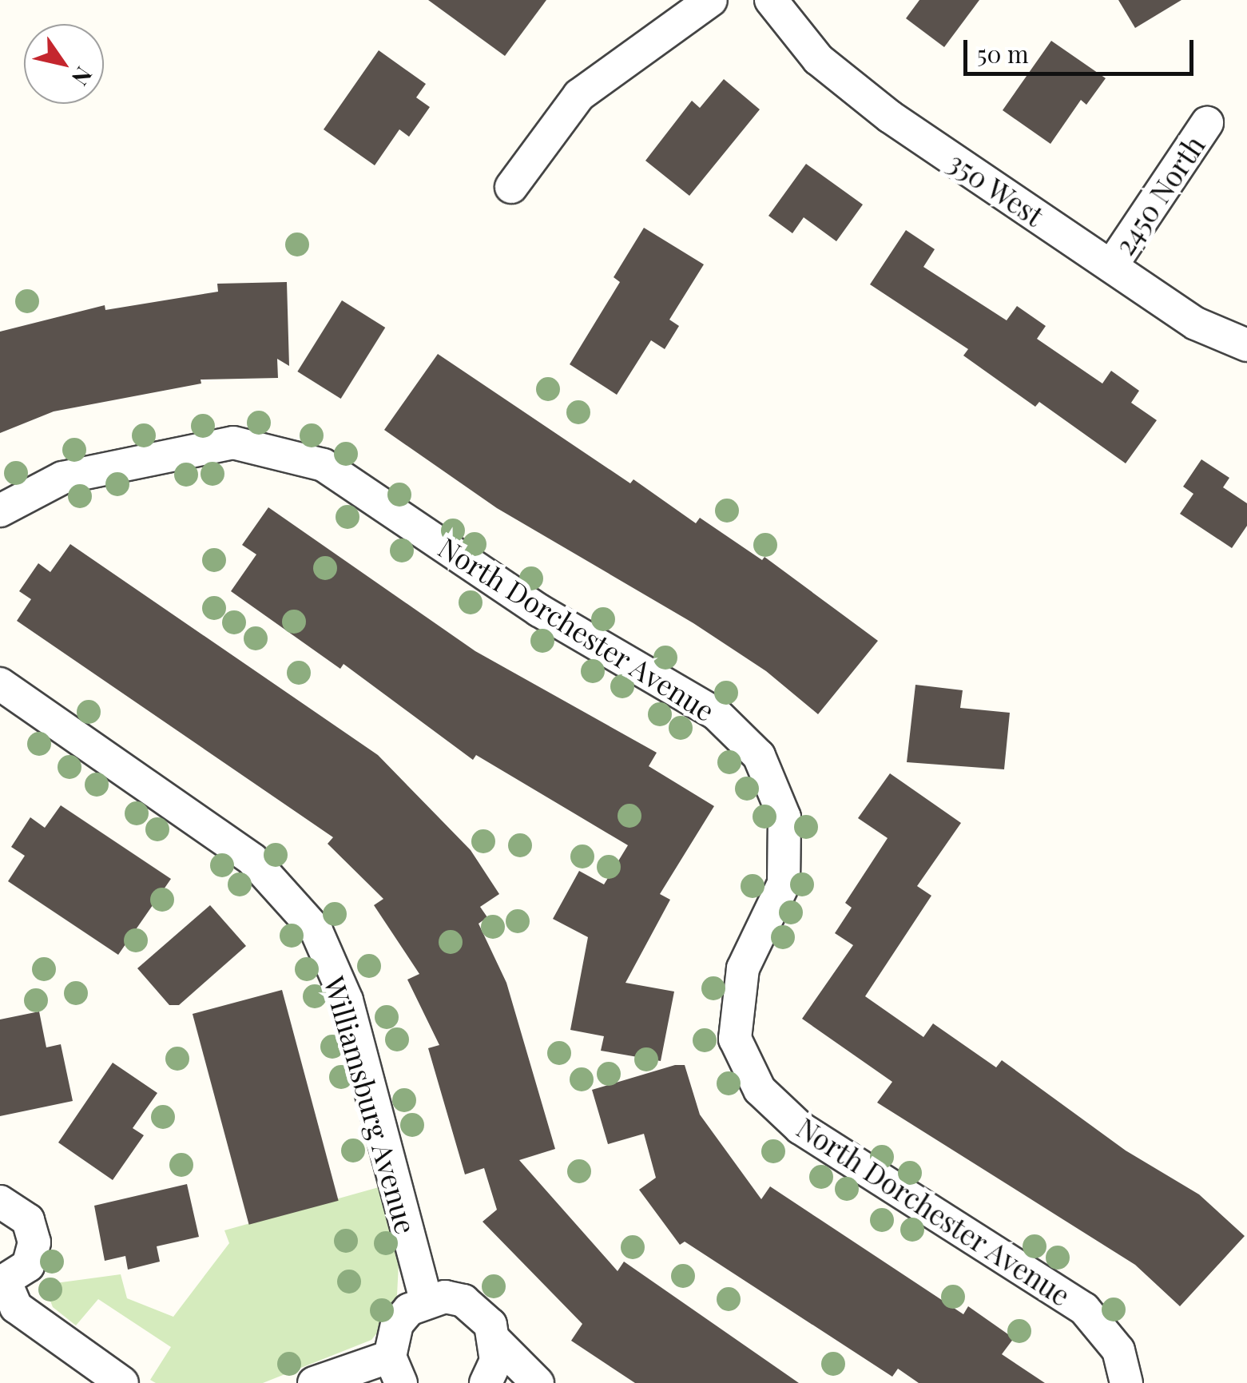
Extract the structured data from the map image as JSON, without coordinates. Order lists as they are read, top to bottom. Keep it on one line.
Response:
{"streets":{"street":["350 West","2450 North","North Dorchester Avenue","Williamsburg Avenue"]},"crossings":[["350 West","2450 North"]],"scale_bar":"50 m","north":"bottom right"}
